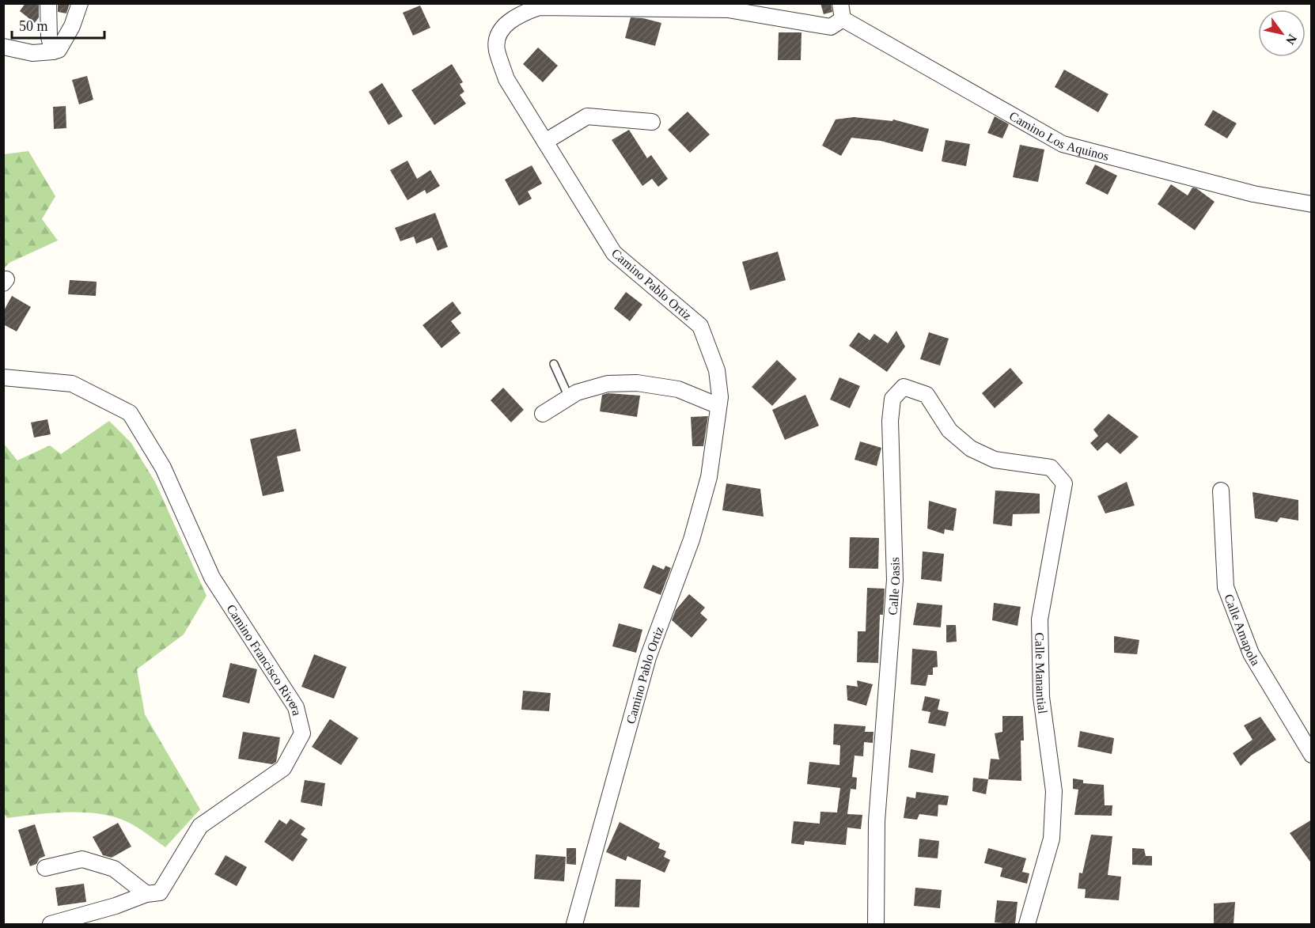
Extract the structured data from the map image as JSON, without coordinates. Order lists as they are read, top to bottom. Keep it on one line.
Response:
{"streets":{"street":["Camino Los Aquinos","Camino Pablo Ortiz","Calle Oasis","Calle Amapola","Camino Francisco Rivera","Calle Manantial"]},"crossings":[["Camino Los Aquinos","Camino Pablo Ortiz"],["Calle Oasis","Calle Manantial"]],"scale_bar":"50 m","north":"bottom right"}
